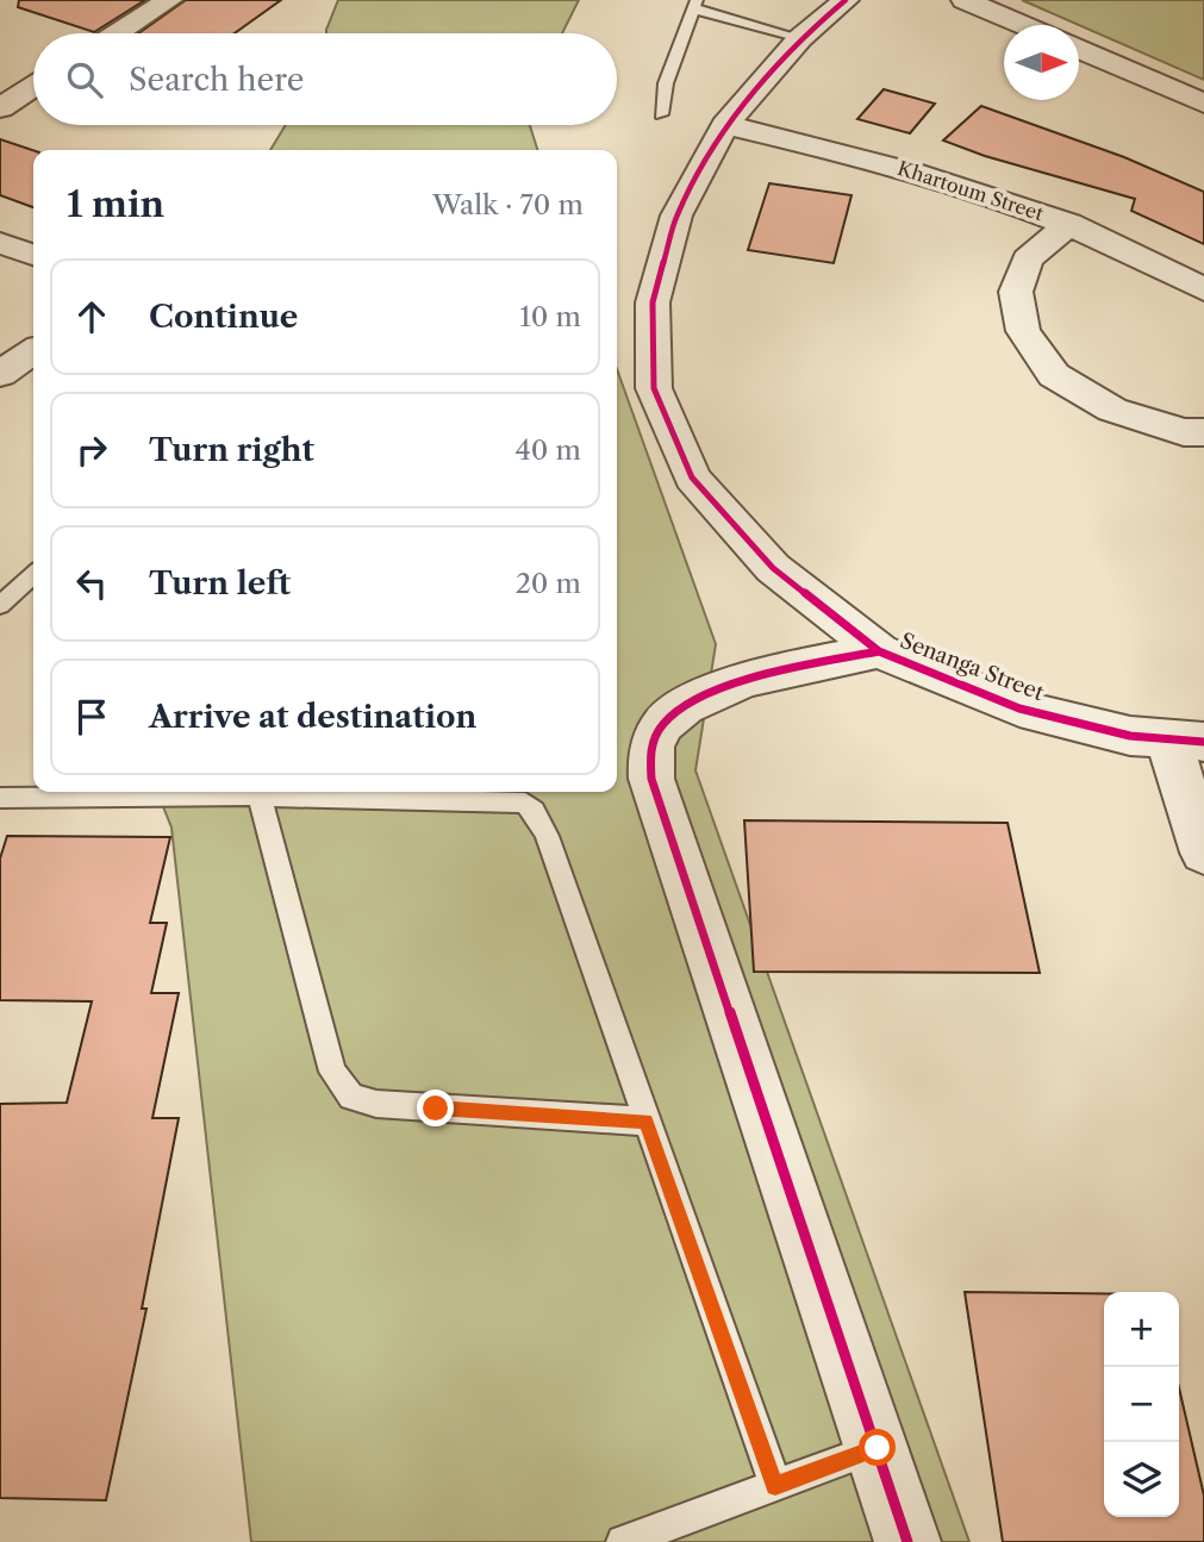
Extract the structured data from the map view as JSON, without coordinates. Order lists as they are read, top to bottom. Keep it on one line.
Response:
{"streets":{"street":["Khartoum Street","Senanga Street"]},"crossings":[["Khartoum Street","Senanga Street"]],"north":"right","page":{"search":"Search here","heading":["1 min","Walk · 70 m"],"list":[["Continue","10 m"],["Turn right","40 m"],["Turn left","20 m"],"Arrive at destination"],"map_buttons":["+","−"]}}
